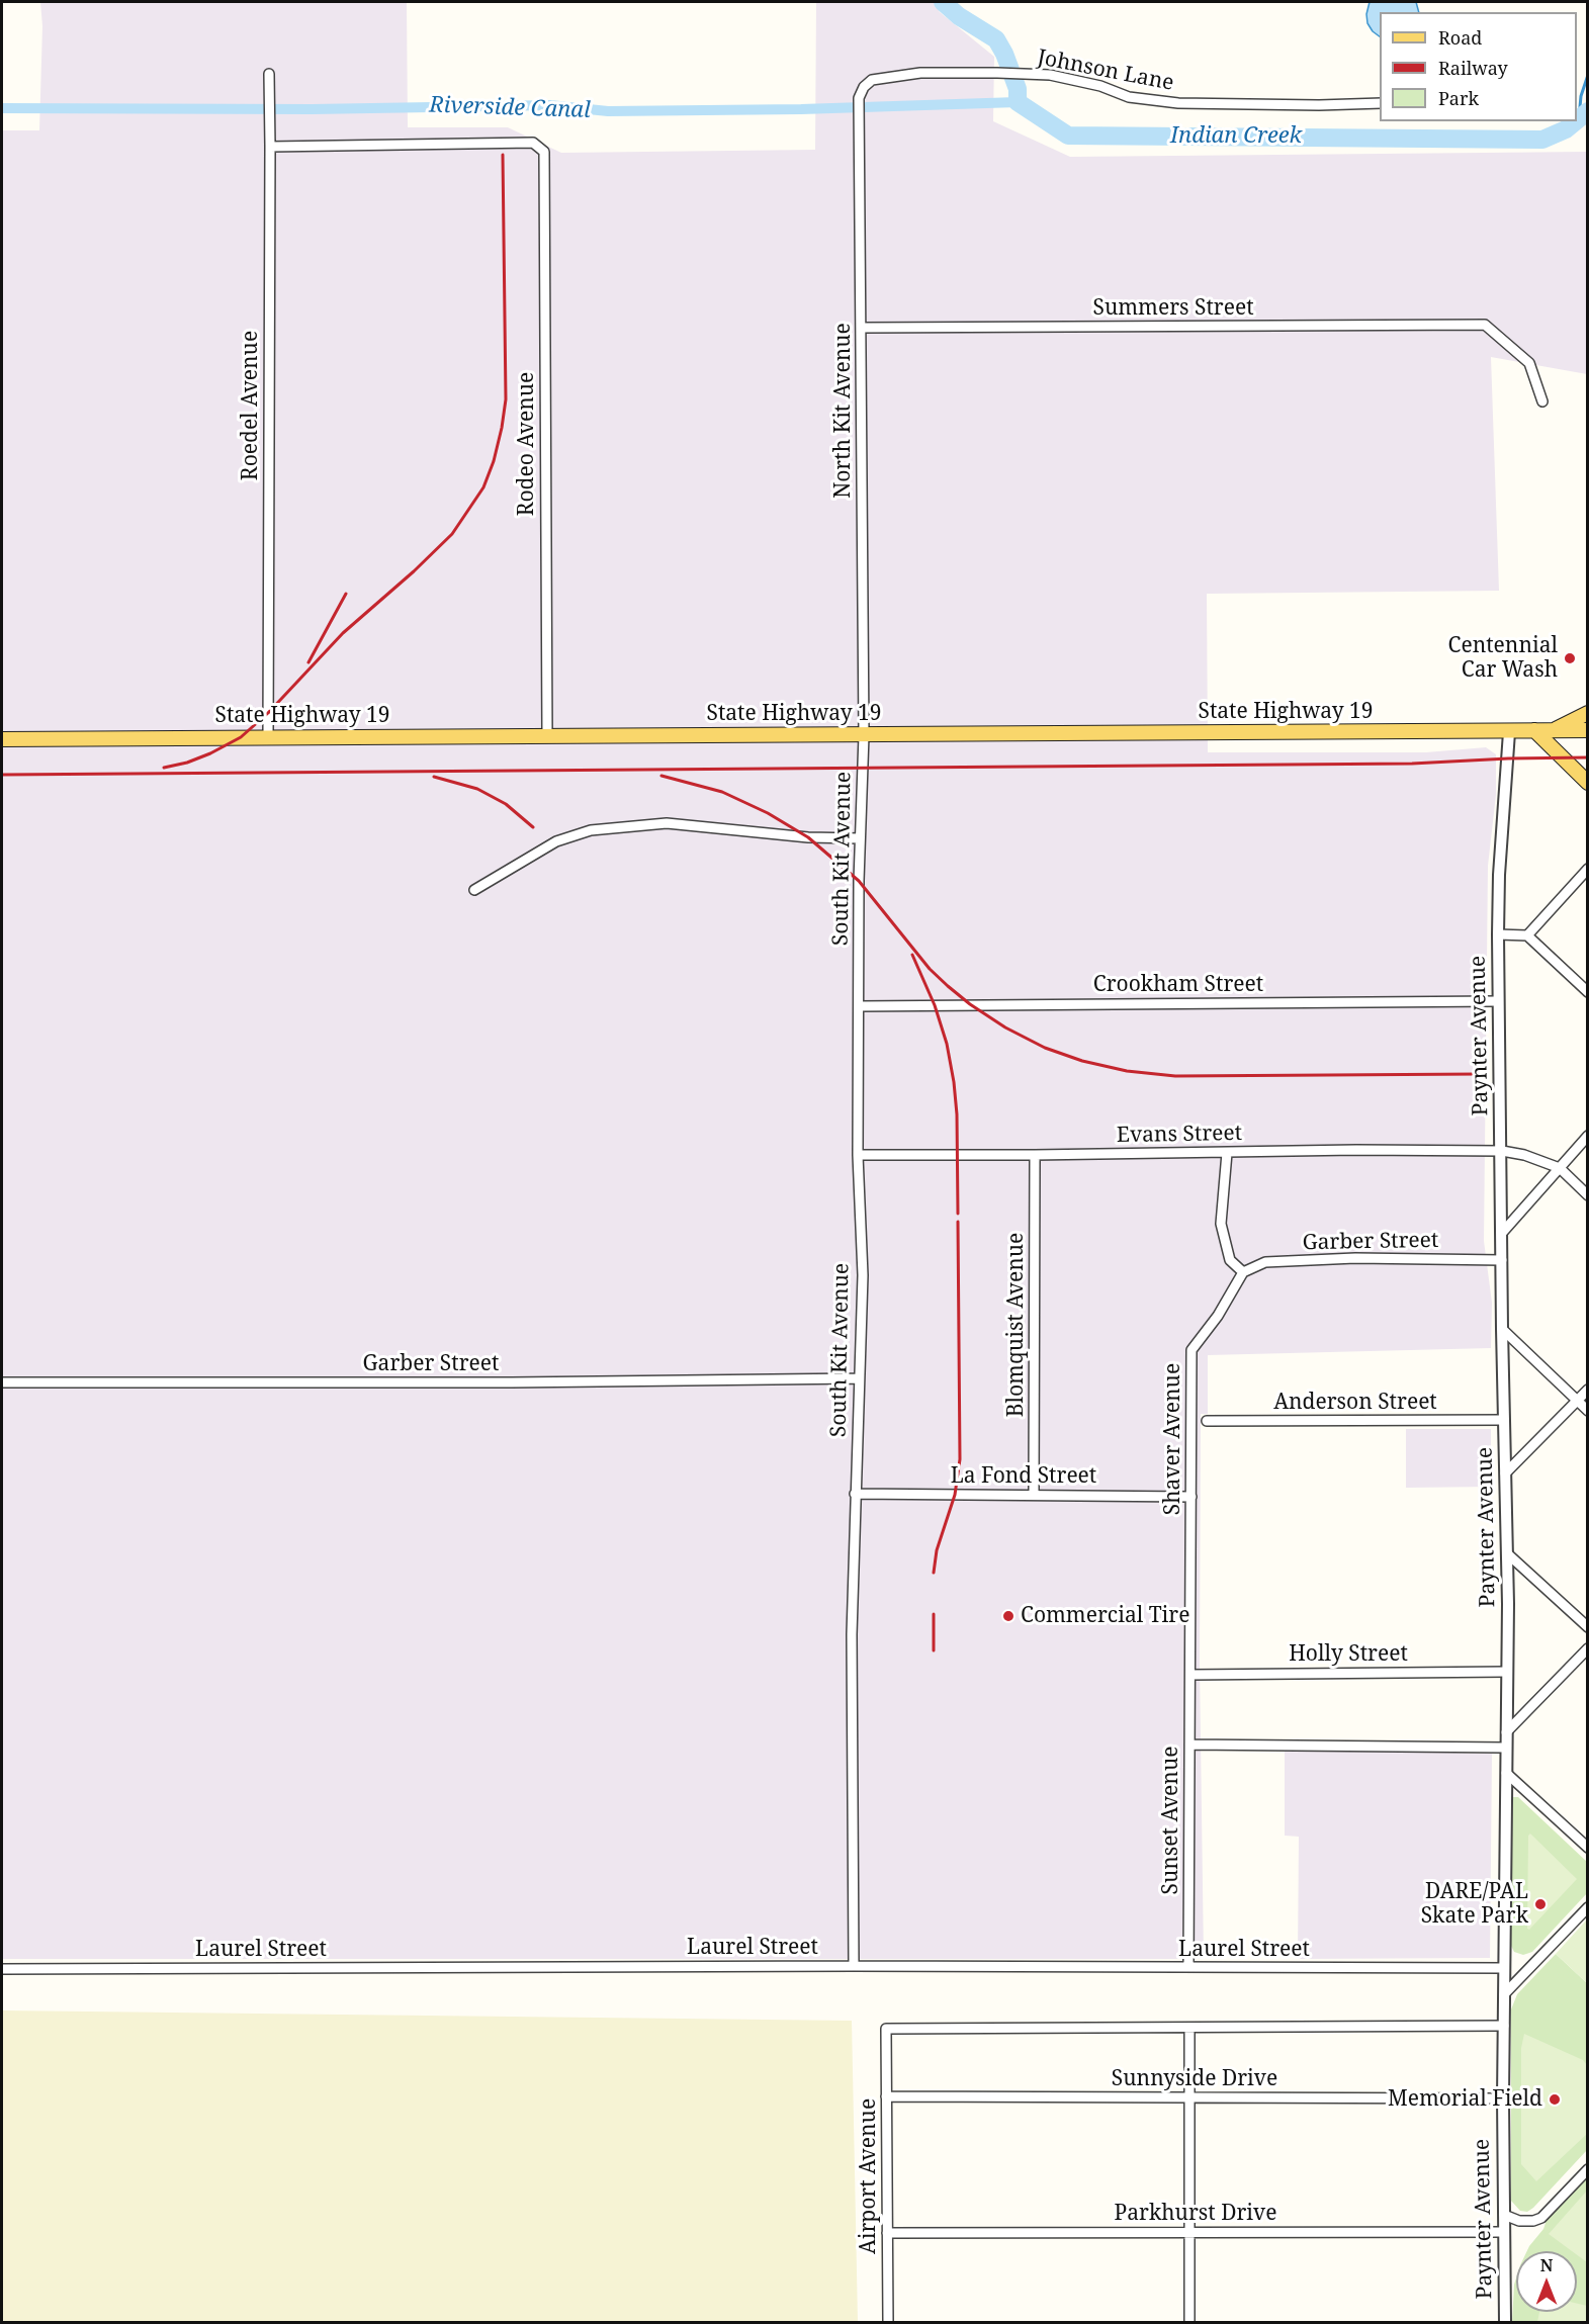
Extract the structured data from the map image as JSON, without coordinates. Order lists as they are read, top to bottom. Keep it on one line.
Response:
{"streets":{"main road":["State Highway 19"],"street":["Johnson Lane","Summers Street","Roedel Avenue","North Kit Avenue","Rodeo Avenue","South Kit Avenue","Crookham Street","Paynter Avenue","Evans Street","Garber Street","Blomquist Avenue","Anderson Street","Shaver Avenue","La Fond Street","Holly Street","Sunset Avenue","Laurel Street","Sunnyside Drive","Airport Avenue","Parkhurst Drive"]},"crossings":[["Johnson Lane","North Kit Avenue"],["Summers Street","North Kit Avenue"],["Roedel Avenue","Rodeo Avenue"],["Roedel Avenue","State Highway 19"],["North Kit Avenue","State Highway 19"],["North Kit Avenue","South Kit Avenue"],["Rodeo Avenue","State Highway 19"],["State Highway 19","South Kit Avenue"],["State Highway 19","Paynter Avenue"],["South Kit Avenue","Crookham Street"],["South Kit Avenue","Evans Street"],["South Kit Avenue","Garber Street"],["South Kit Avenue","La Fond Street"],["South Kit Avenue","Laurel Street"],["Crookham Street","Paynter Avenue"],["Paynter Avenue","Evans Street"],["Paynter Avenue","Garber Street"],["Paynter Avenue","Anderson Street"],["Paynter Avenue","Holly Street"],["Paynter Avenue","Laurel Street"],["Paynter Avenue","Sunnyside Drive"],["Paynter Avenue","Parkhurst Drive"],["Evans Street","Blomquist Avenue"],["Garber Street","Shaver Avenue"],["Blomquist Avenue","La Fond Street"],["Shaver Avenue","La Fond Street"],["Shaver Avenue","Holly Street"],["Shaver Avenue","Sunset Avenue"],["Holly Street","Sunset Avenue"],["Sunset Avenue","Laurel Street"],["Sunnyside Drive","Airport Avenue"],["Airport Avenue","Parkhurst Drive"]],"water":["Riverside Canal","Indian Creek"],"places":["Centennial Car Wash","Commercial Tire","DARE/PAL Skate Park","Memorial Field"],"legend":["Road","Railway","Park"],"north":"top"}
